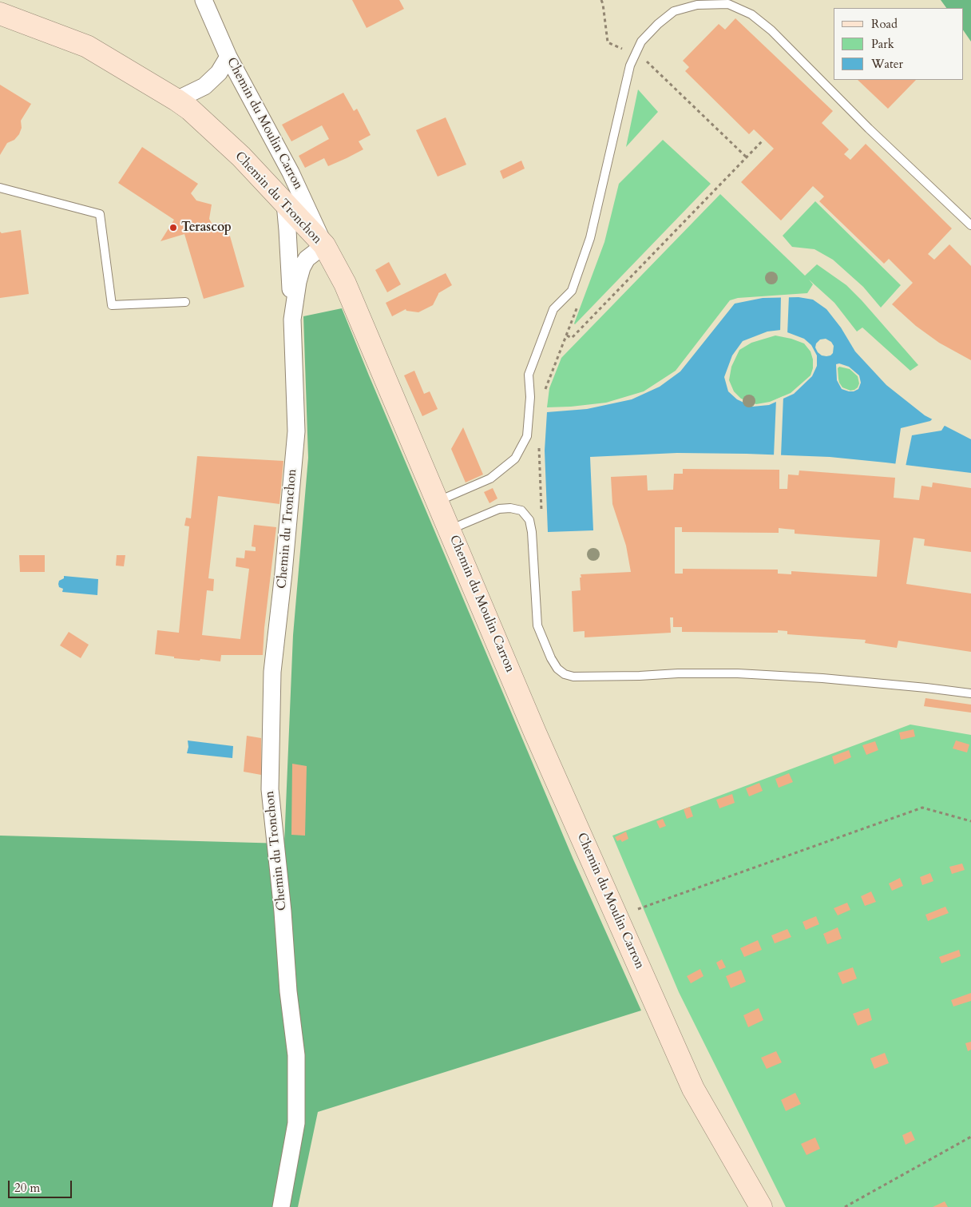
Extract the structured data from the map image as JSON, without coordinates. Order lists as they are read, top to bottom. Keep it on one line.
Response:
{"streets":{"street":["Chemin du Moulin Carron","Chemin du Tronchon"]},"crossings":[["Chemin du Moulin Carron","Chemin du Tronchon"]],"places":["Terascop"],"legend":["Road","Park","Water"],"scale_bar":"20 m"}
